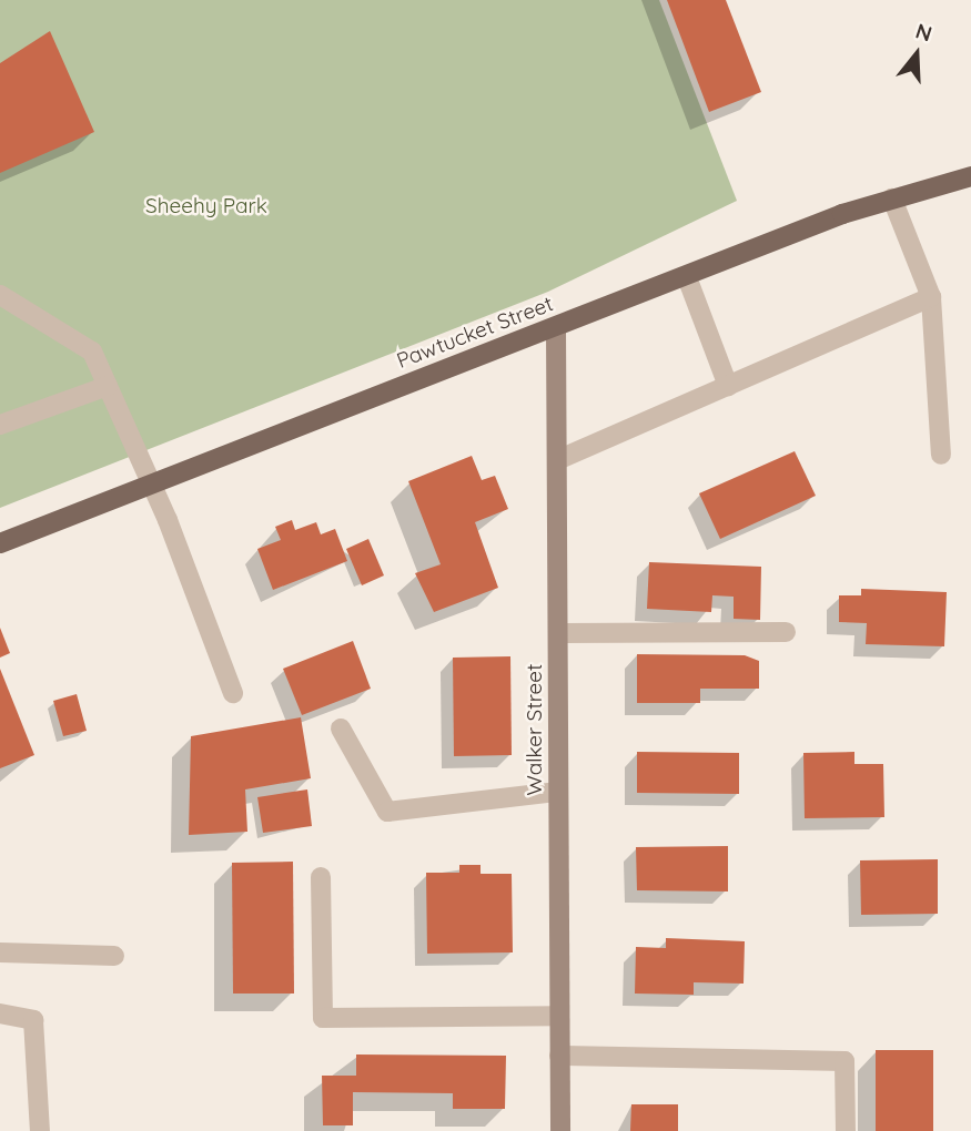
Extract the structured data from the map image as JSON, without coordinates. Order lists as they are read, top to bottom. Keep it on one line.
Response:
{"streets":{"main road":["Pawtucket Street"],"street":["Walker Street"]},"crossings":[["Pawtucket Street","Walker Street"]],"parks":["Sheehy Park"],"north":"top"}
